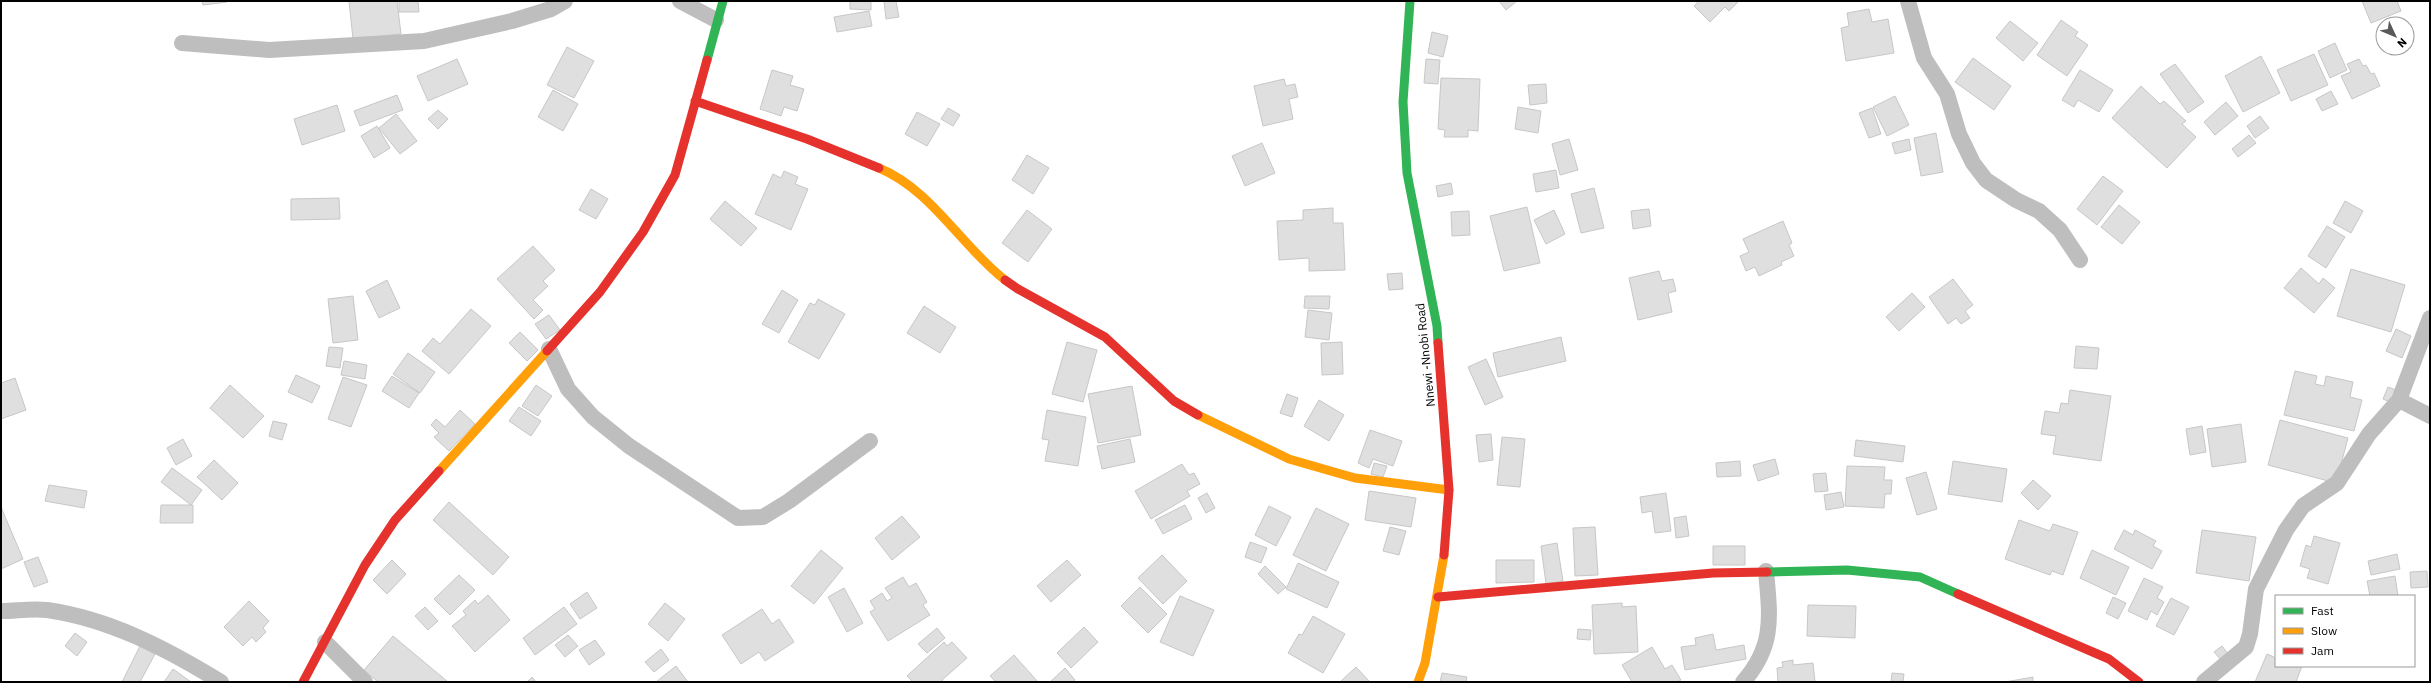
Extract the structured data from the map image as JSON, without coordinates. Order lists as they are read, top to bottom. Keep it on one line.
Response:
{"streets":{"street":["Nnewi -Nnobi Road"]},"legend":["Fast","Slow","Jam"],"north":"bottom right"}
